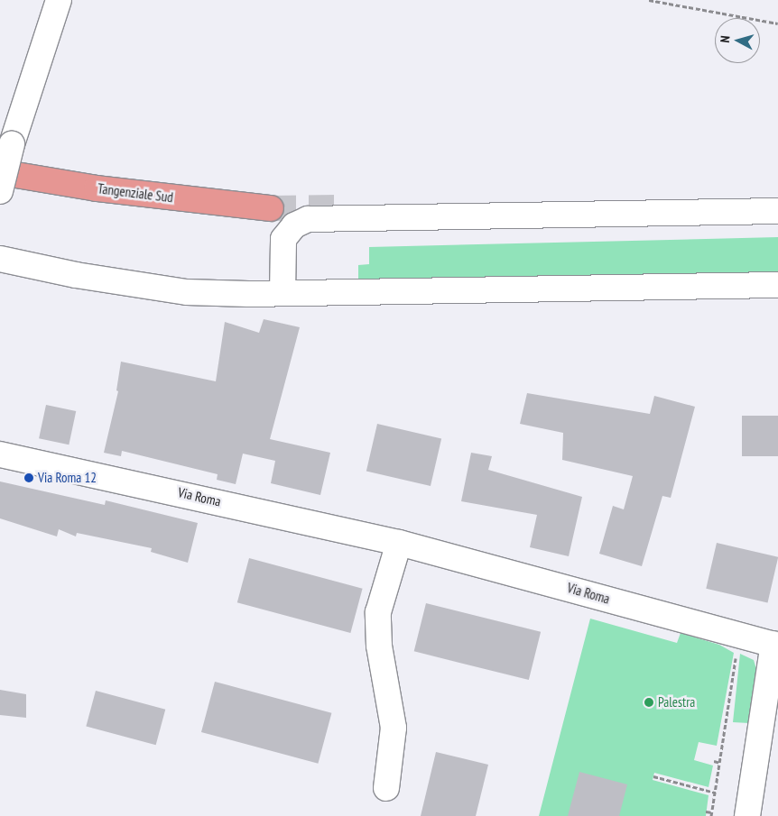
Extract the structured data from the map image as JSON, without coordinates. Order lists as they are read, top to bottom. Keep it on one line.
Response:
{"streets":{"highway":["Tangenziale Sud"],"street":["Via Roma"]},"places":["Via Roma 12","Palestra"],"north":"left"}
